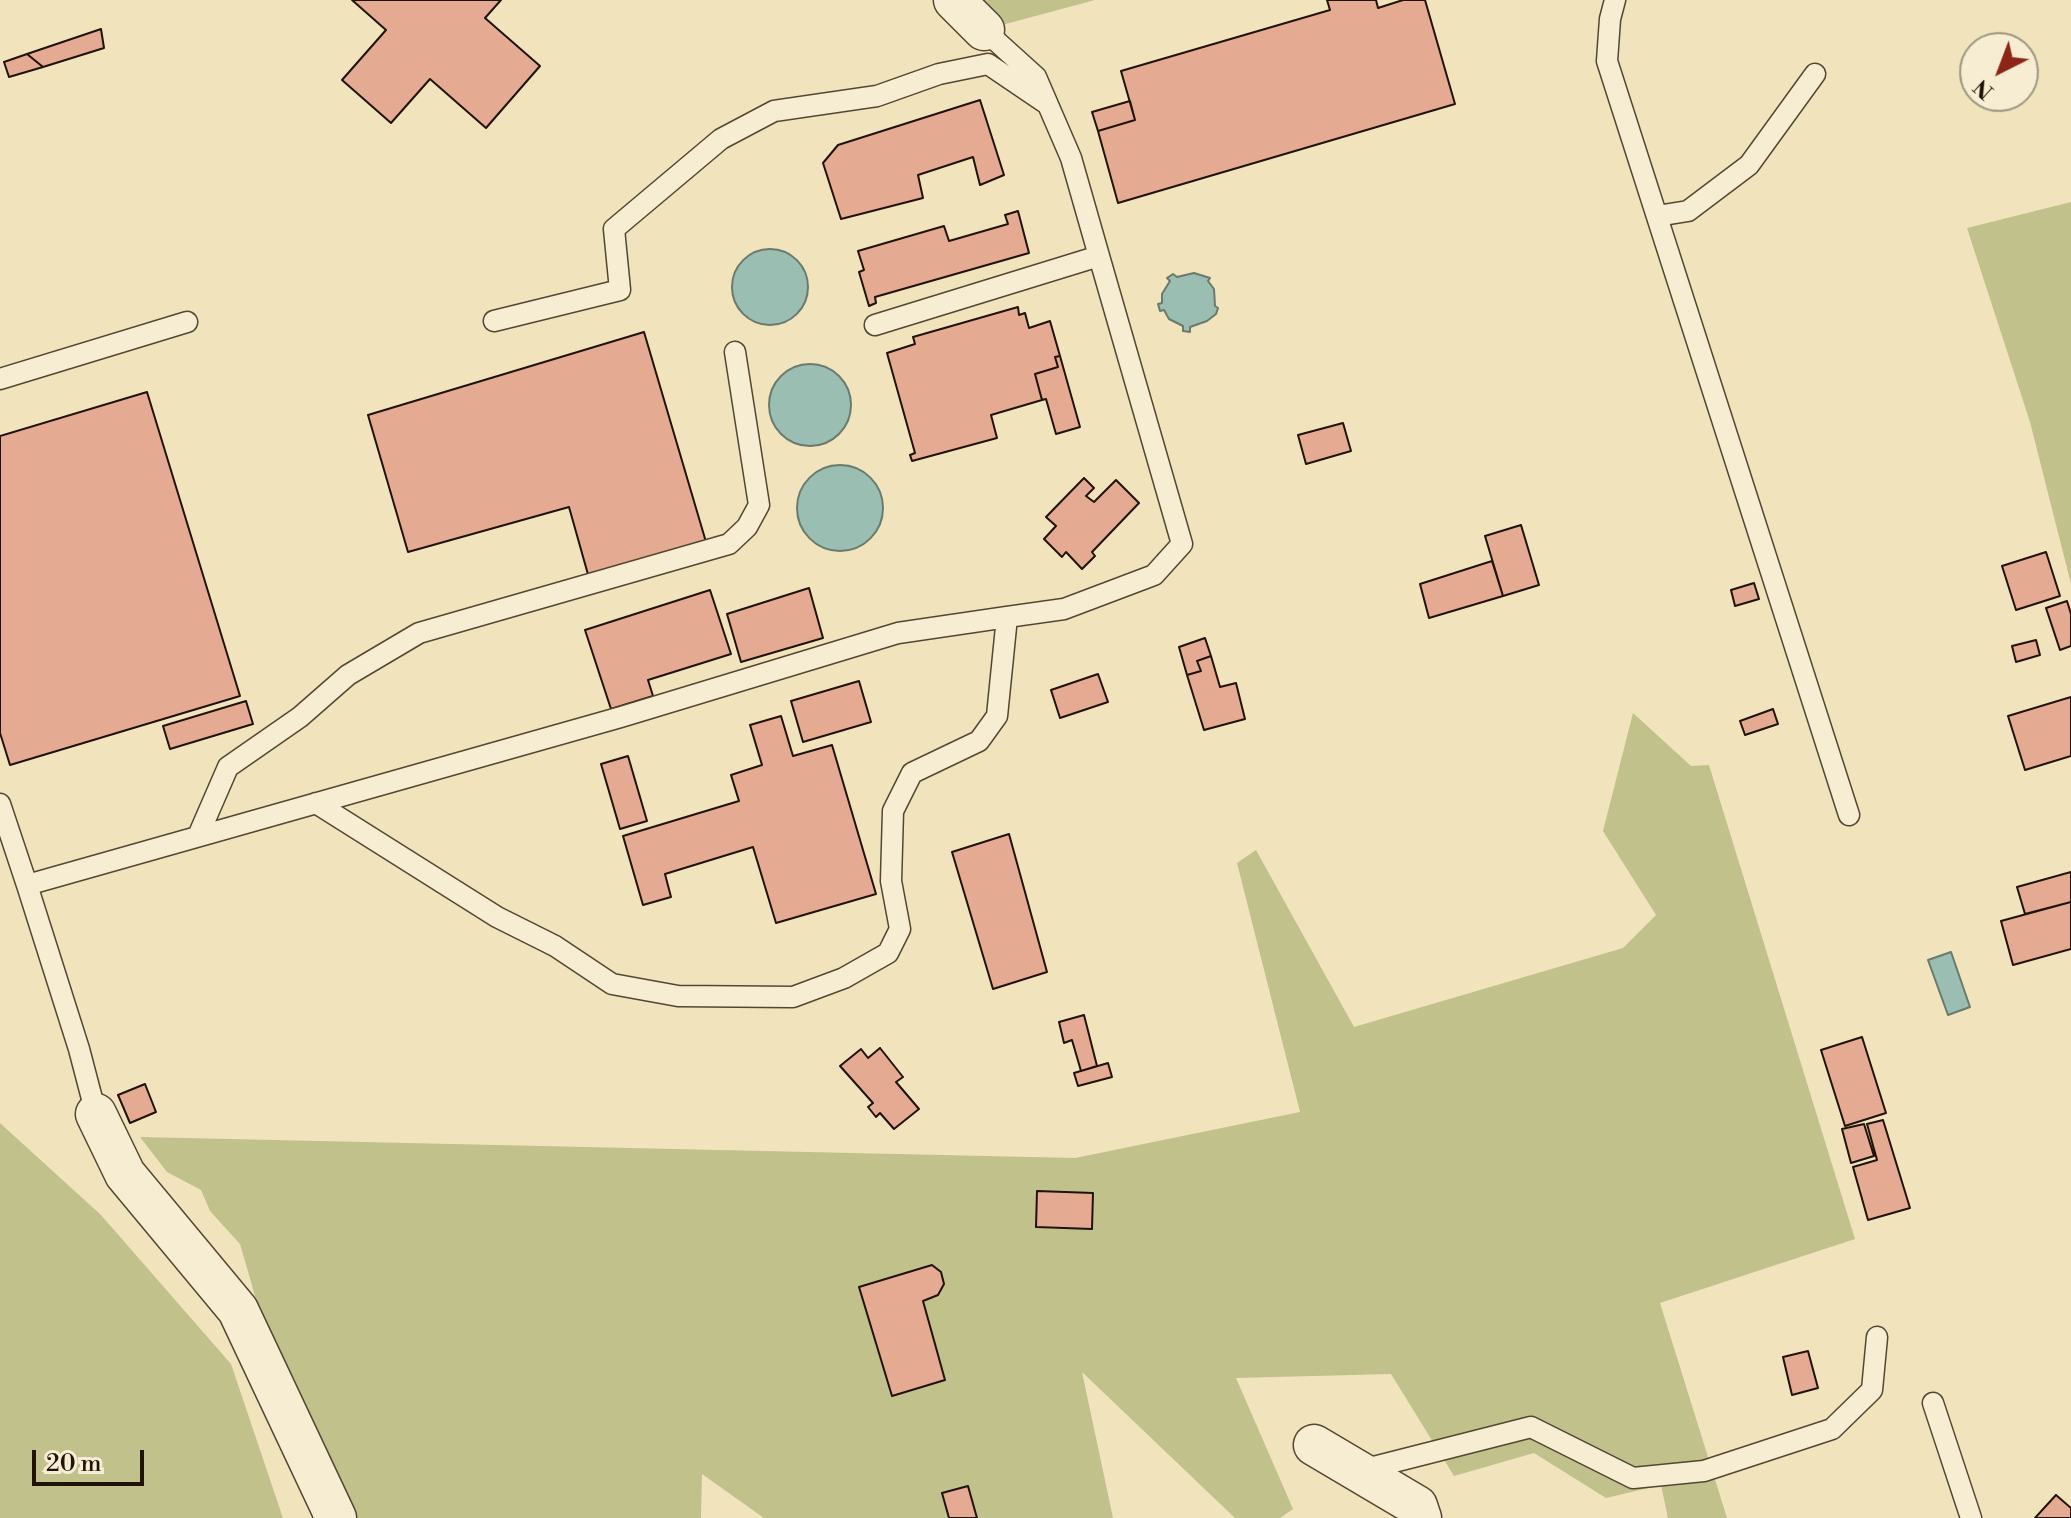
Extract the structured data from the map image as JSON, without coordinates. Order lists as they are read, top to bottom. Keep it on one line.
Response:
{"scale_bar":"20 m","north":"bottom left"}
